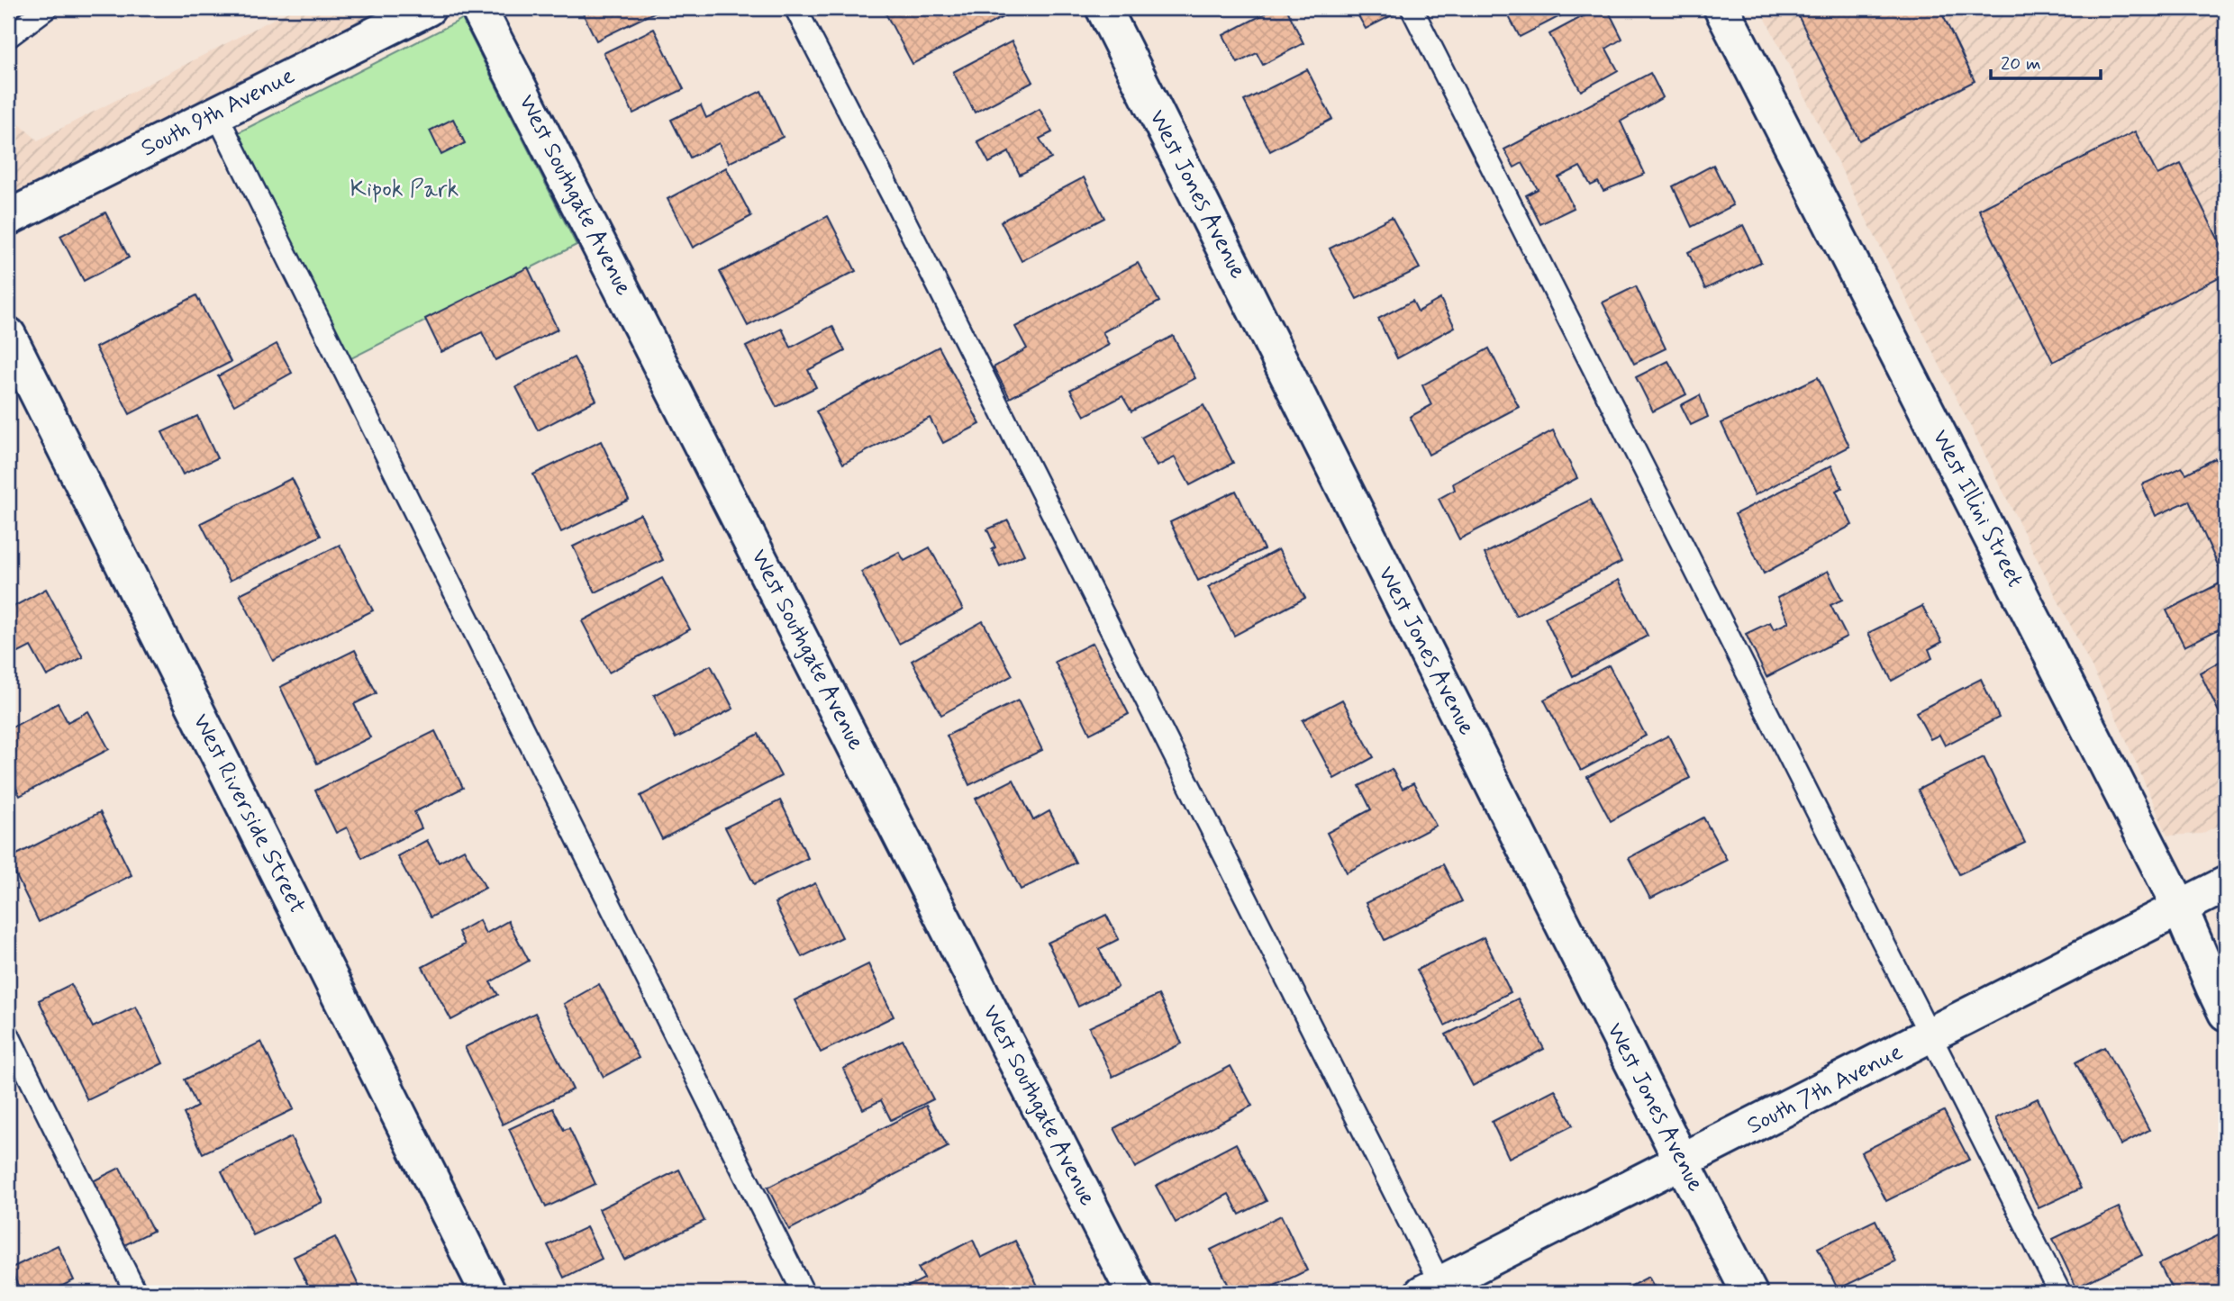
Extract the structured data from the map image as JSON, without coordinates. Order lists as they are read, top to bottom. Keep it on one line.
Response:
{"streets":{"street":["South 9th Avenue","West Jones Avenue","West Southgate Avenue","West Illini Street","West Riverside Street","South 7th Avenue"]},"crossings":[["West Jones Avenue","South 7th Avenue"],["West Illini Street","South 7th Avenue"]],"parks":["Kipok Park"],"scale_bar":"20 m"}
